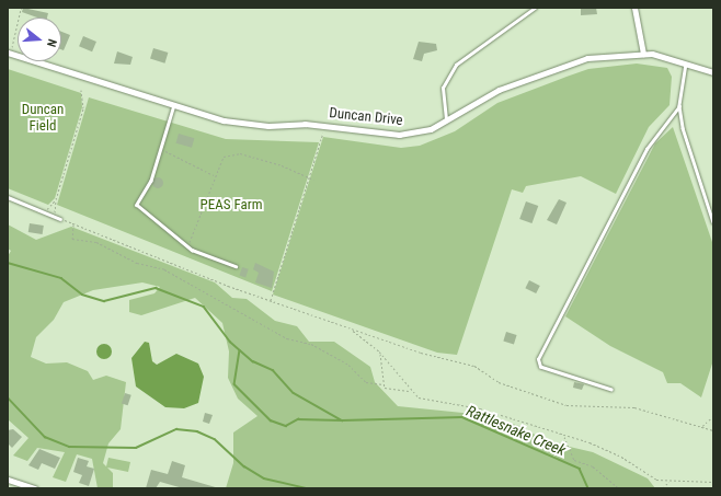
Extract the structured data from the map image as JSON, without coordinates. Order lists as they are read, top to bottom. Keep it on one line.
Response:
{"streets":{"street":["Duncan Drive"]},"water":["Rattlesnake Creek"],"parks":["Duncan Field","PEAS Farm"],"north":"right"}
